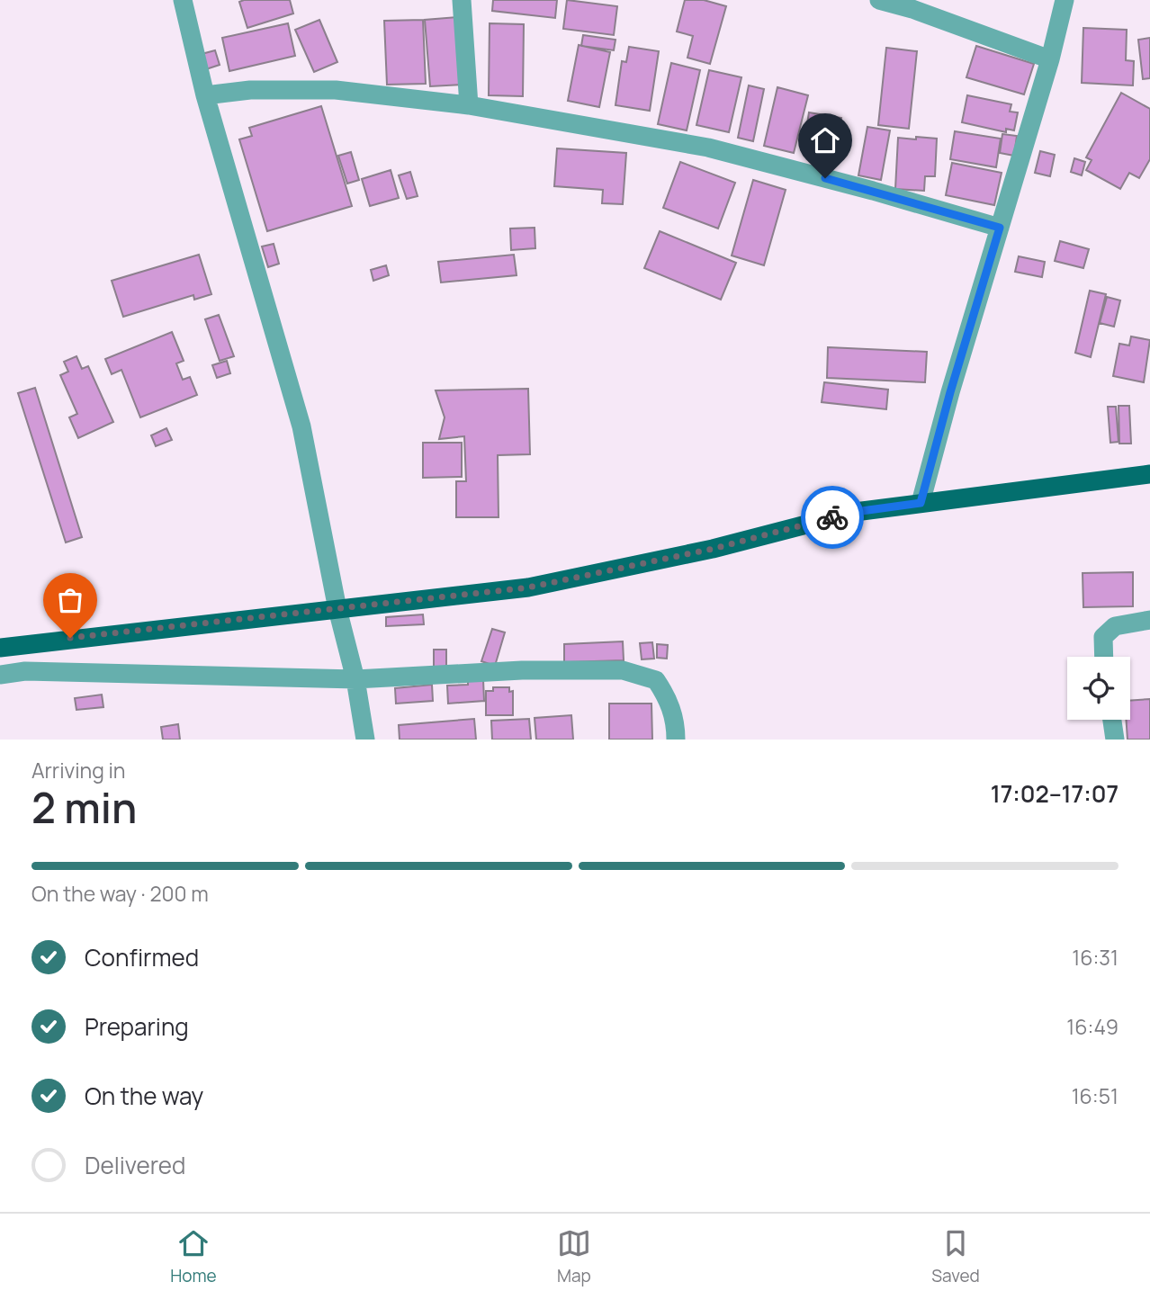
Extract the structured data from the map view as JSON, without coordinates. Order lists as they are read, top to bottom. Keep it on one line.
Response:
{"page":{"heading":["2 min","Arriving in","17:02–17:07"],"bar":"On the way · 200 m","list":[["Confirmed","16:31"],["Preparing","16:49"],["On the way","16:51"],"Delivered"],"tabs":["Home","Map","Saved"]}}
